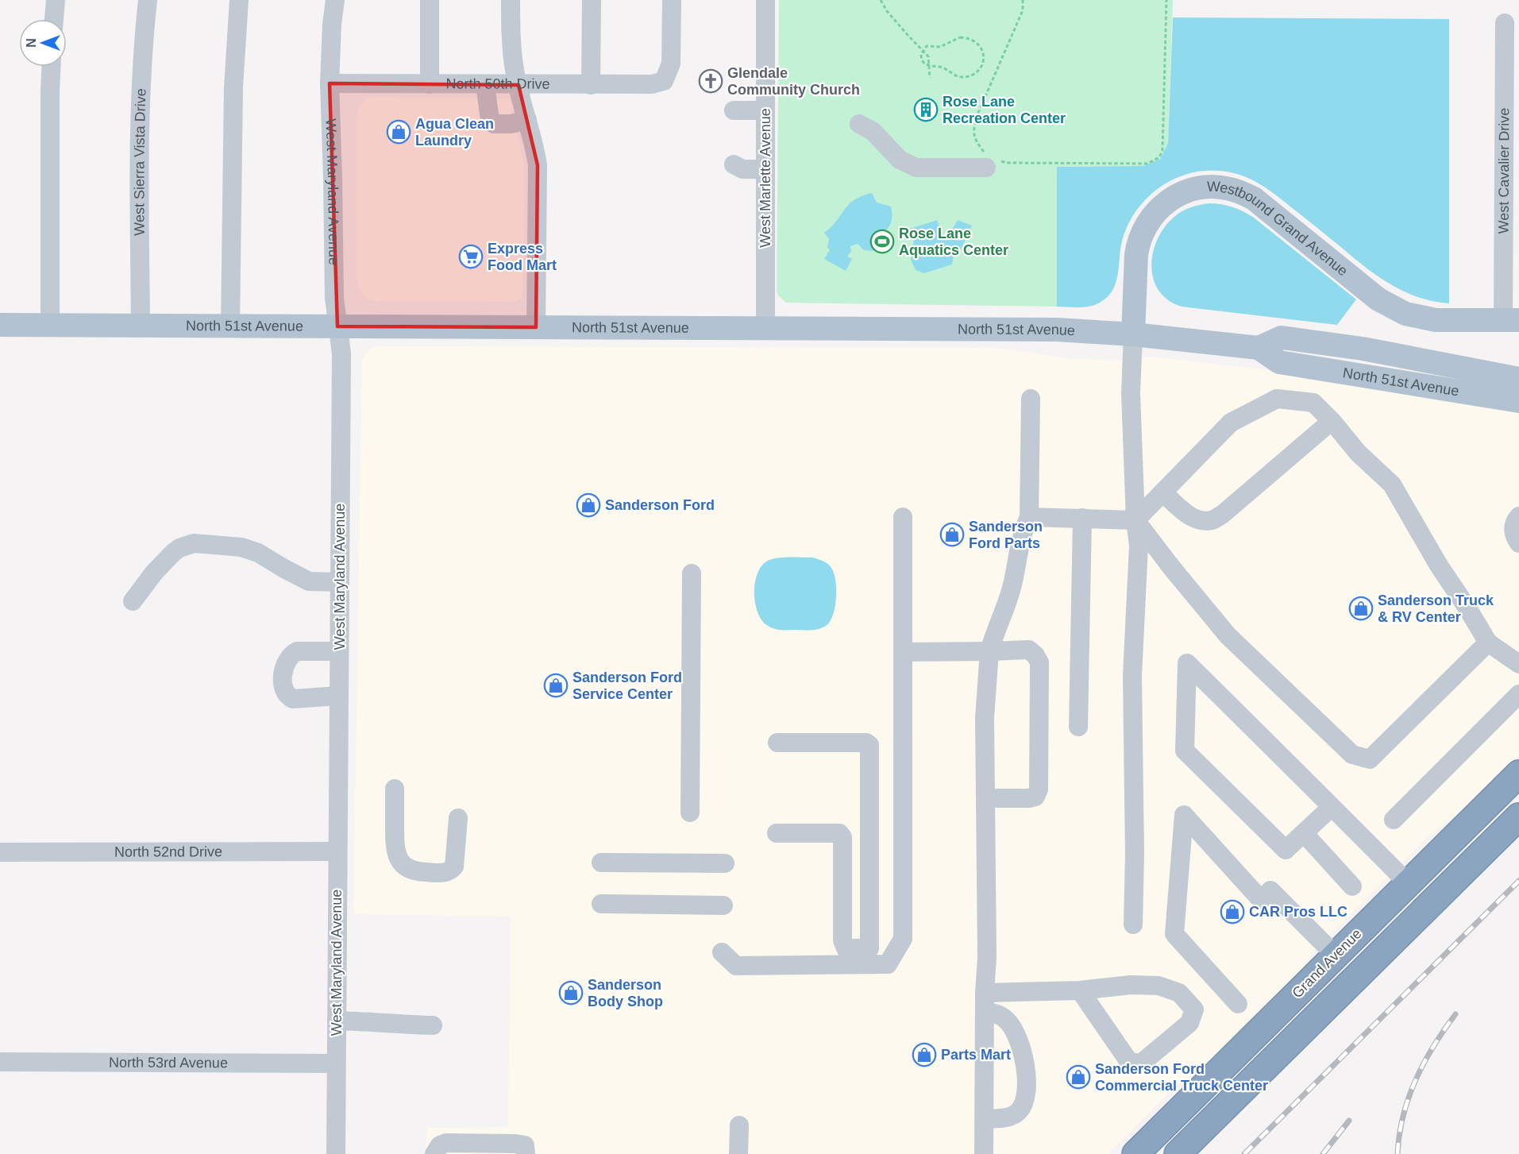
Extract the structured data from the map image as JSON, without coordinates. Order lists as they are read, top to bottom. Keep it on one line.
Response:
{"streets":{"highway":["Grand Avenue"],"main road":["Westbound Grand Avenue","North 51st Avenue"],"street":["North 50th Drive","West Sierra Vista Drive","West Cavalier Drive","West Marlette Avenue","West Maryland Avenue","North 52nd Drive","North 53rd Avenue"]},"crossings":[["North 50th Drive","West Maryland Avenue"],["West Sierra Vista Drive","North 51st Avenue"],["West Cavalier Drive","Westbound Grand Avenue"],["West Marlette Avenue","North 51st Avenue"],["West Maryland Avenue","North 51st Avenue"],["West Maryland Avenue","North 52nd Drive"],["West Maryland Avenue","North 53rd Avenue"],["Westbound Grand Avenue","North 51st Avenue"]],"places":{"church":["Glendale Community Church"],"building":["Rose Lane Recreation Center"],"shop":["Agua Clean Laundry","Sanderson Ford","Sanderson Ford Parts","Sanderson Truck & RV Center","Sanderson Ford Service Center","CAR Pros LLC","Sanderson Body Shop","Parts Mart","Sanderson Ford Commercial Truck Center"],"sports":["Rose Lane Aquatics Center"],"supermarket":["Express Food Mart"]},"north":"left"}
